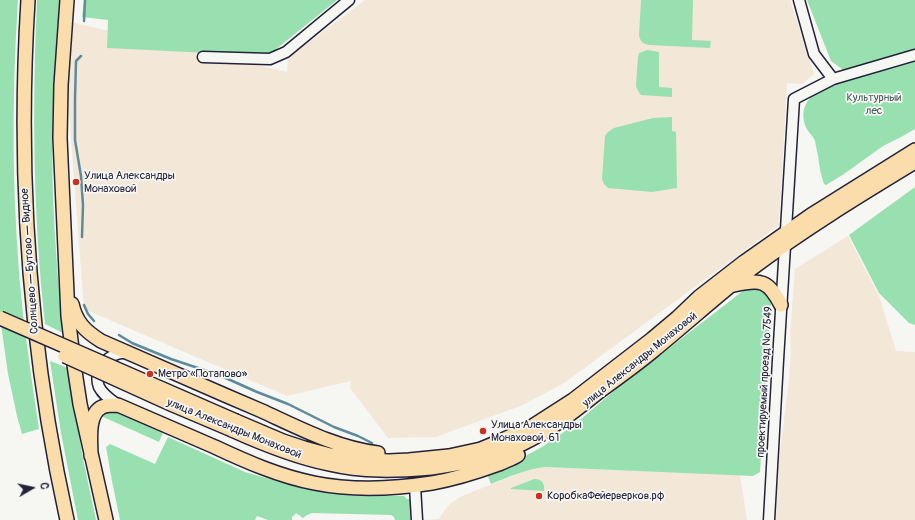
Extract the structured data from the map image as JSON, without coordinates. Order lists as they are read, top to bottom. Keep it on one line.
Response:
{"streets":{"main road":["Солнцево — Бутово — Видное","улица Александры Монаховой"],"street":["проектируемый проезд № 7549"]},"crossings":[["улица Александры Монаховой","проектируемый проезд № 7549"]],"parks":["Культурный лес"],"places":["Улица Александры Монаховой","Метро «Потапово»","Улица Александры Монаховой, 61","КоробкаФейерверков.рф"],"north":"right"}
